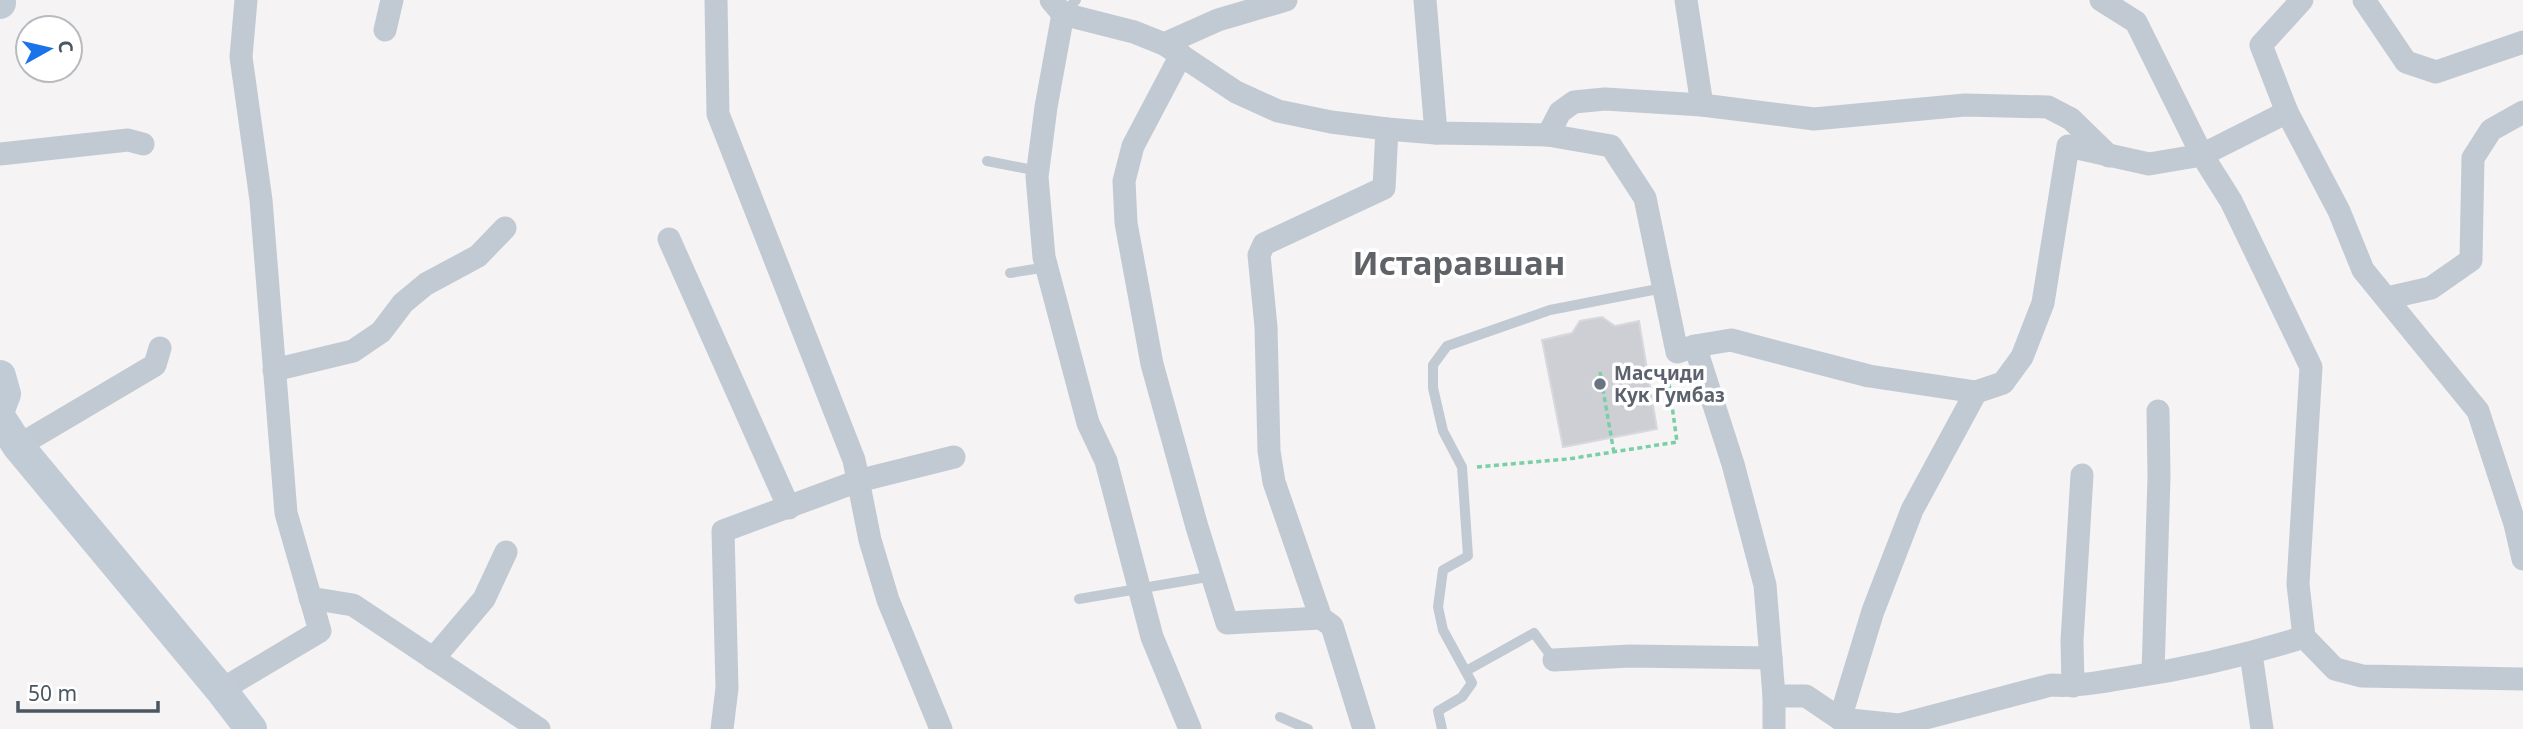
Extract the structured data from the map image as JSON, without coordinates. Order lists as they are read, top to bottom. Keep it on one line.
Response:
{"districts":["Истаравшан"],"places":["Масҷиди Кук Гумбаз"],"scale_bar":"50 m","north":"right"}
